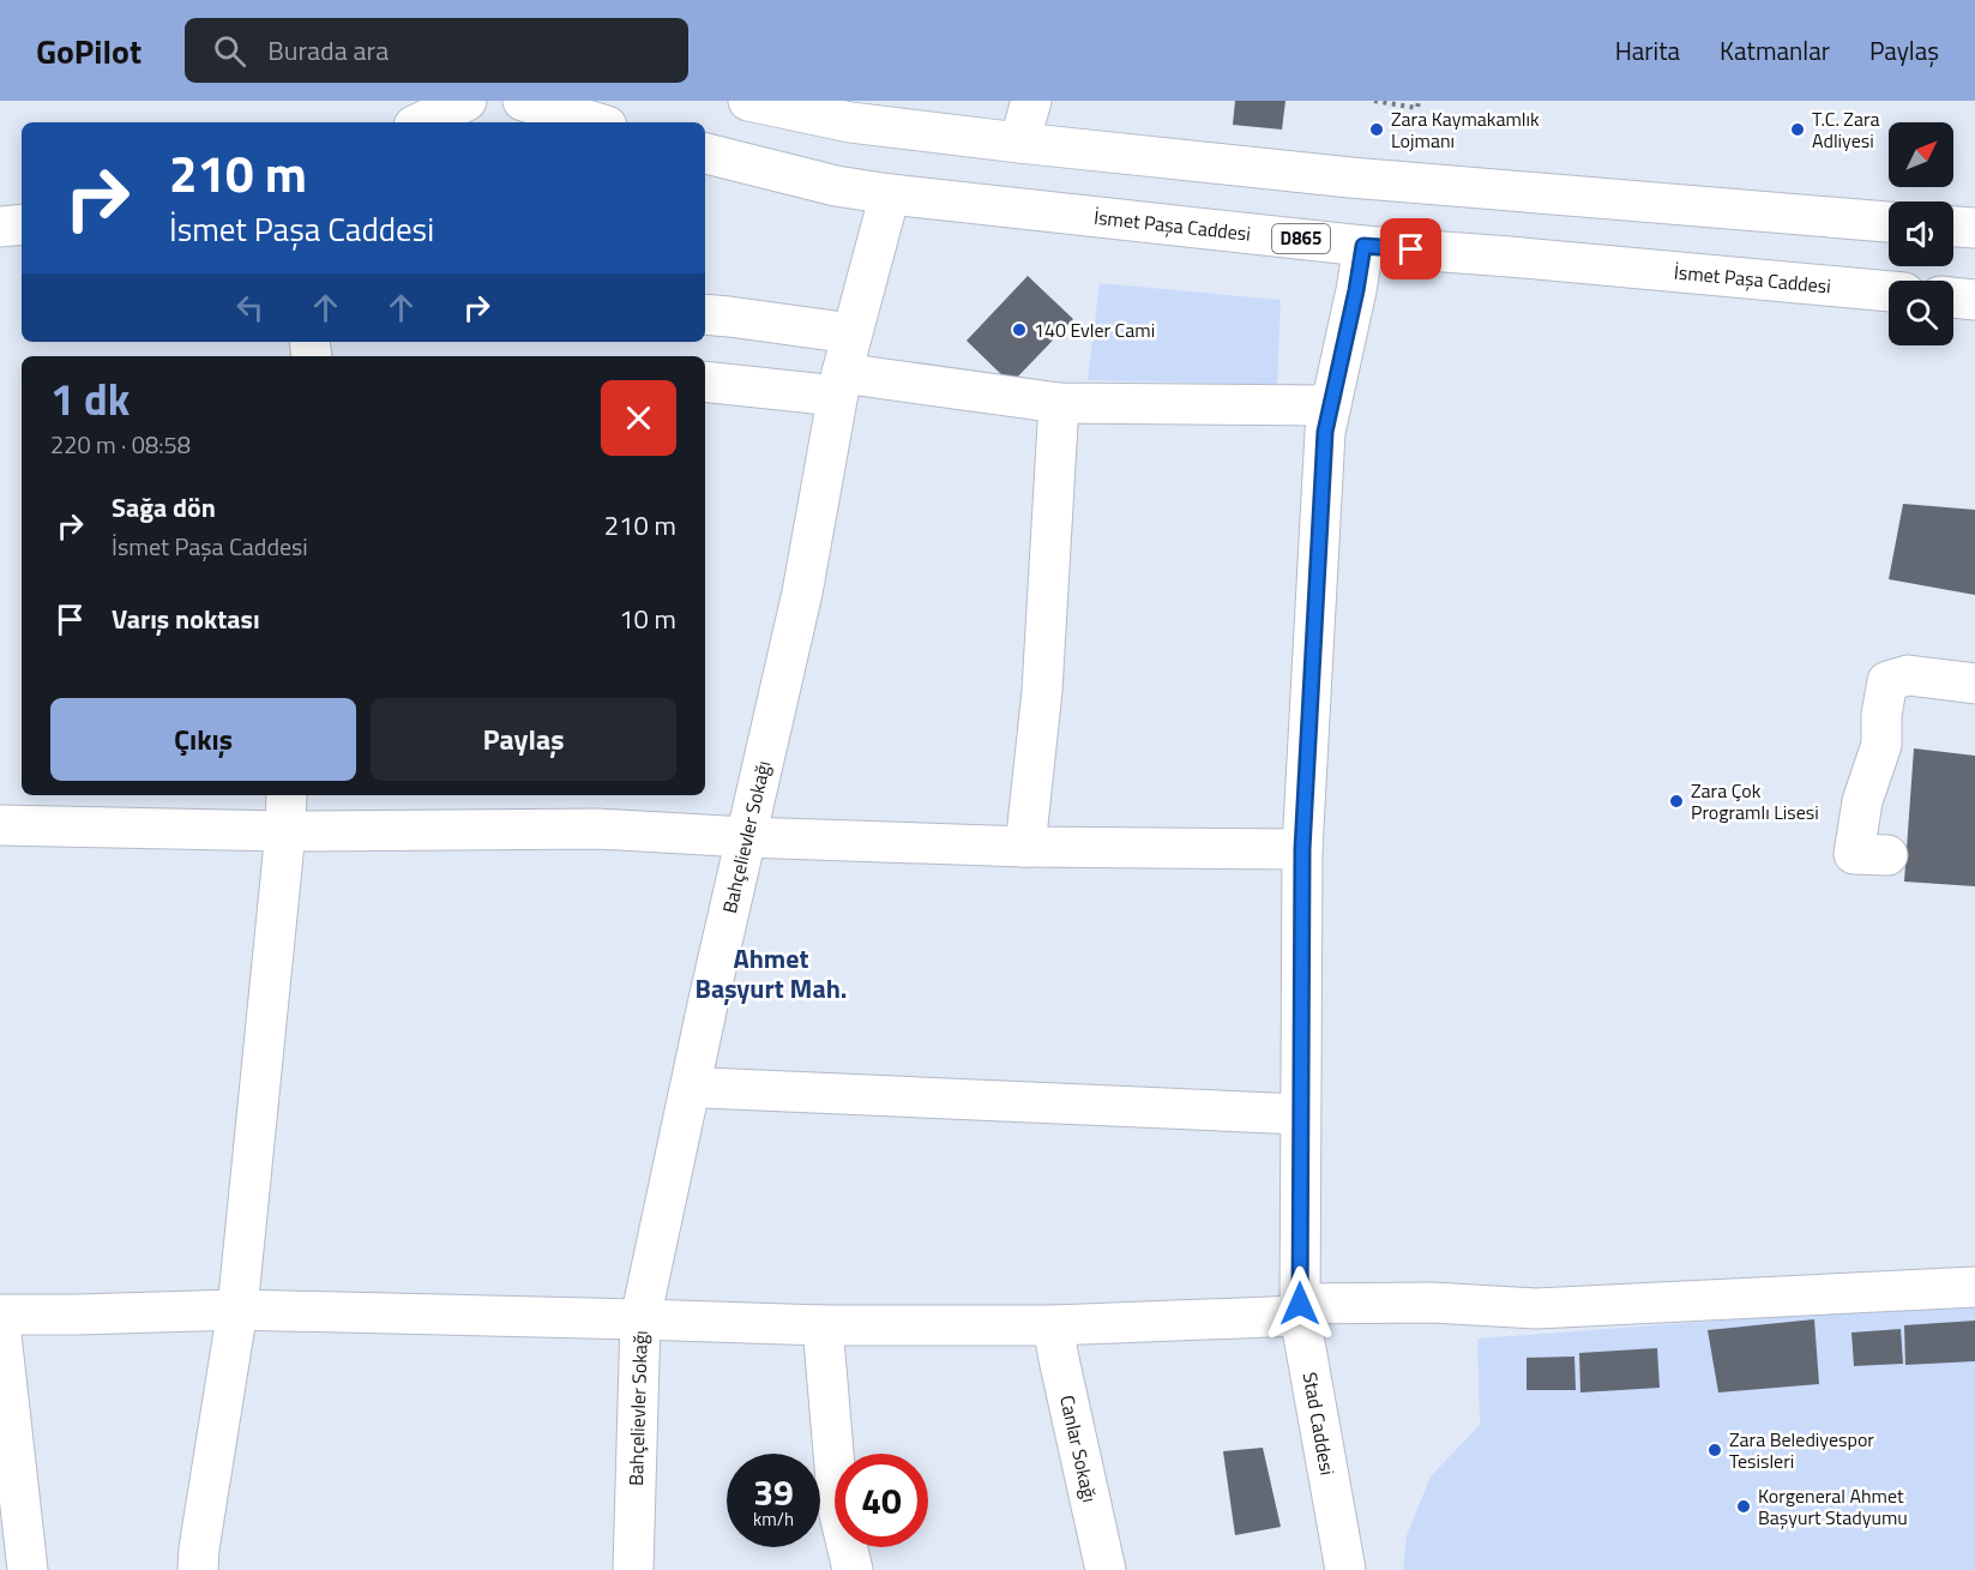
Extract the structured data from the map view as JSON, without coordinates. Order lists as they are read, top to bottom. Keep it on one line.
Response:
{"streets":{"main road":["İsmet Paşa Caddesi","D865","Bahçelievler Sokağı","Stad Caddesi","Canlar Sokağı"]},"crossings":[["İsmet Paşa Caddesi","Bahçelievler Sokağı"],["İsmet Paşa Caddesi","Stad Caddesi"]],"districts":["Ahmet Başyurt Mah."],"places":["Zara Kaymakamlık Lojmanı","T.C. Zara Adliyesi","140 Evler Cami","Zara Çok Programlı Lisesi","Zara Belediyespor Tesisleri","Korgeneral Ahmet Başyurt Stadyumu"],"north":"top right","page":{"header":"GoPilot","search":"Burada ara","nav":["Harita","Katmanlar","Paylaş"],"turn":["210 m","İsmet Paşa Caddesi"],"heading":["1 dk","220 m · 08:58"],"list":[{"name":"Sağa dön","note":"İsmet Paşa Caddesi","value":"210 m"},{"name":"Varış noktası","value":"10 m"}],"buttons":["Çıkış","Paylaş"],"speed":"39 km/h","limit":"40"}}
